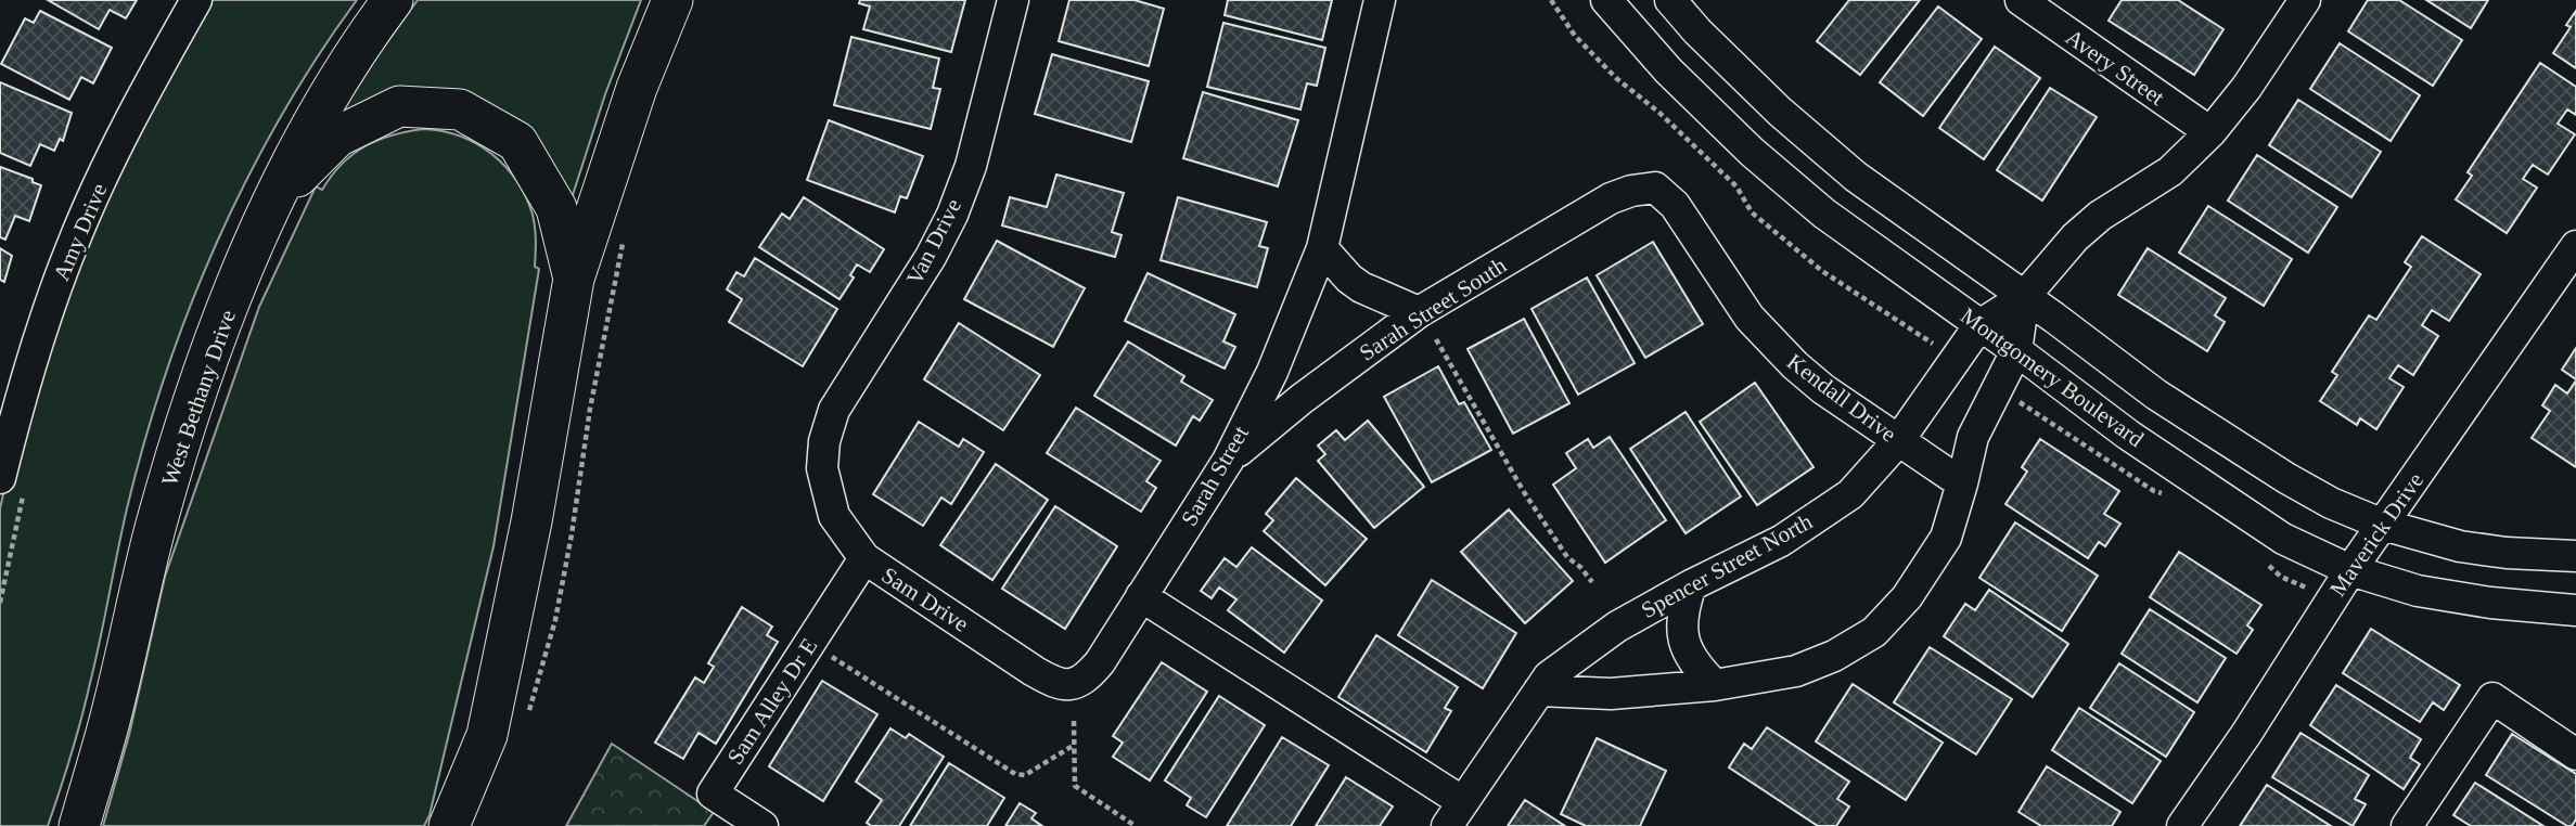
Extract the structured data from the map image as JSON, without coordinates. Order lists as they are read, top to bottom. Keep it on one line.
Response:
{"streets":{"main road":["West Bethany Drive"],"street":["Avery Street","Amy Drive","Van Drive","Sarah Street South","Montgomery Boulevard","Kendall Drive","Sarah Street","Maverick Drive","Spencer Street North","Sam Drive","Sam Alley Dr E"]},"crossings":[["Avery Street","Spencer Street North"],["Van Drive","Sam Drive"],["Sarah Street South","Kendall Drive"],["Sarah Street South","Sarah Street"],["Montgomery Boulevard","Maverick Drive"],["Montgomery Boulevard","Spencer Street North"],["Kendall Drive","Spencer Street North"],["Sarah Street","Sam Drive"],["Sam Drive","Sam Alley Dr E"]]}
